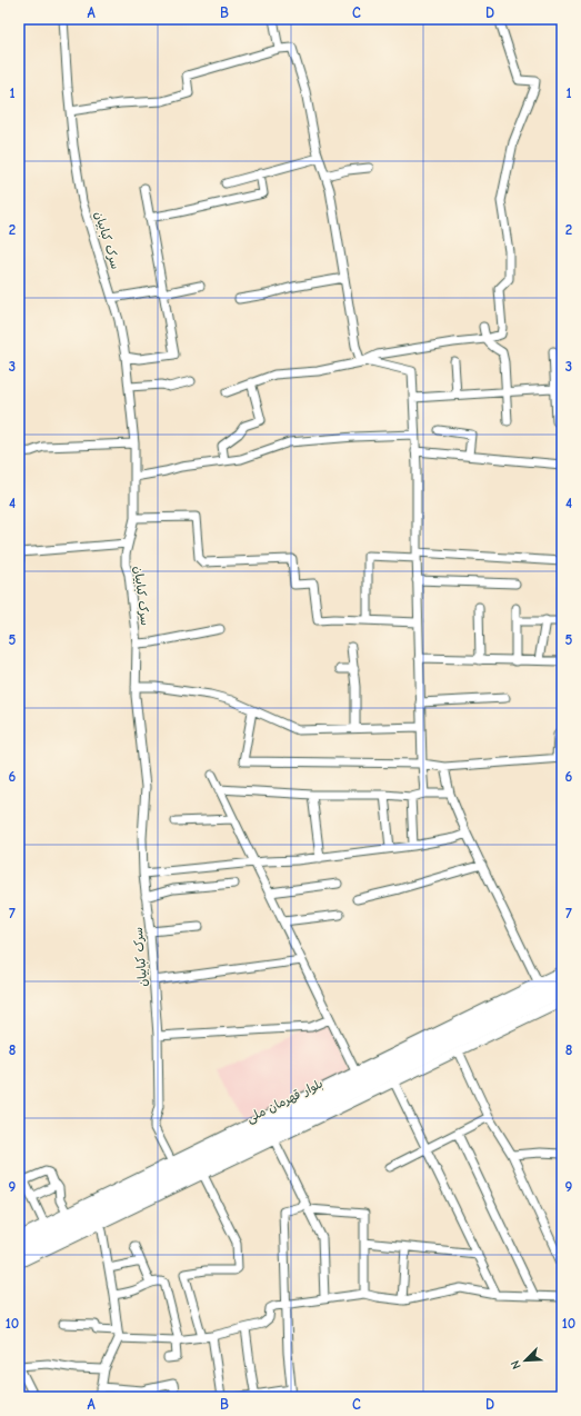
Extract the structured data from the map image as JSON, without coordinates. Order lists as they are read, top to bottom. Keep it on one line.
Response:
{"streets":{"highway":["بلوار قهرمان ملی"],"street":["سرک کبابیان"]},"crossings":[["سرک کبابیان","بلوار قهرمان ملی"]],"north":"bottom left","grid":{"columns":["A","B","C","D"],"rows":["1","2","3","4","5","6","7","8","9","10"]}}
